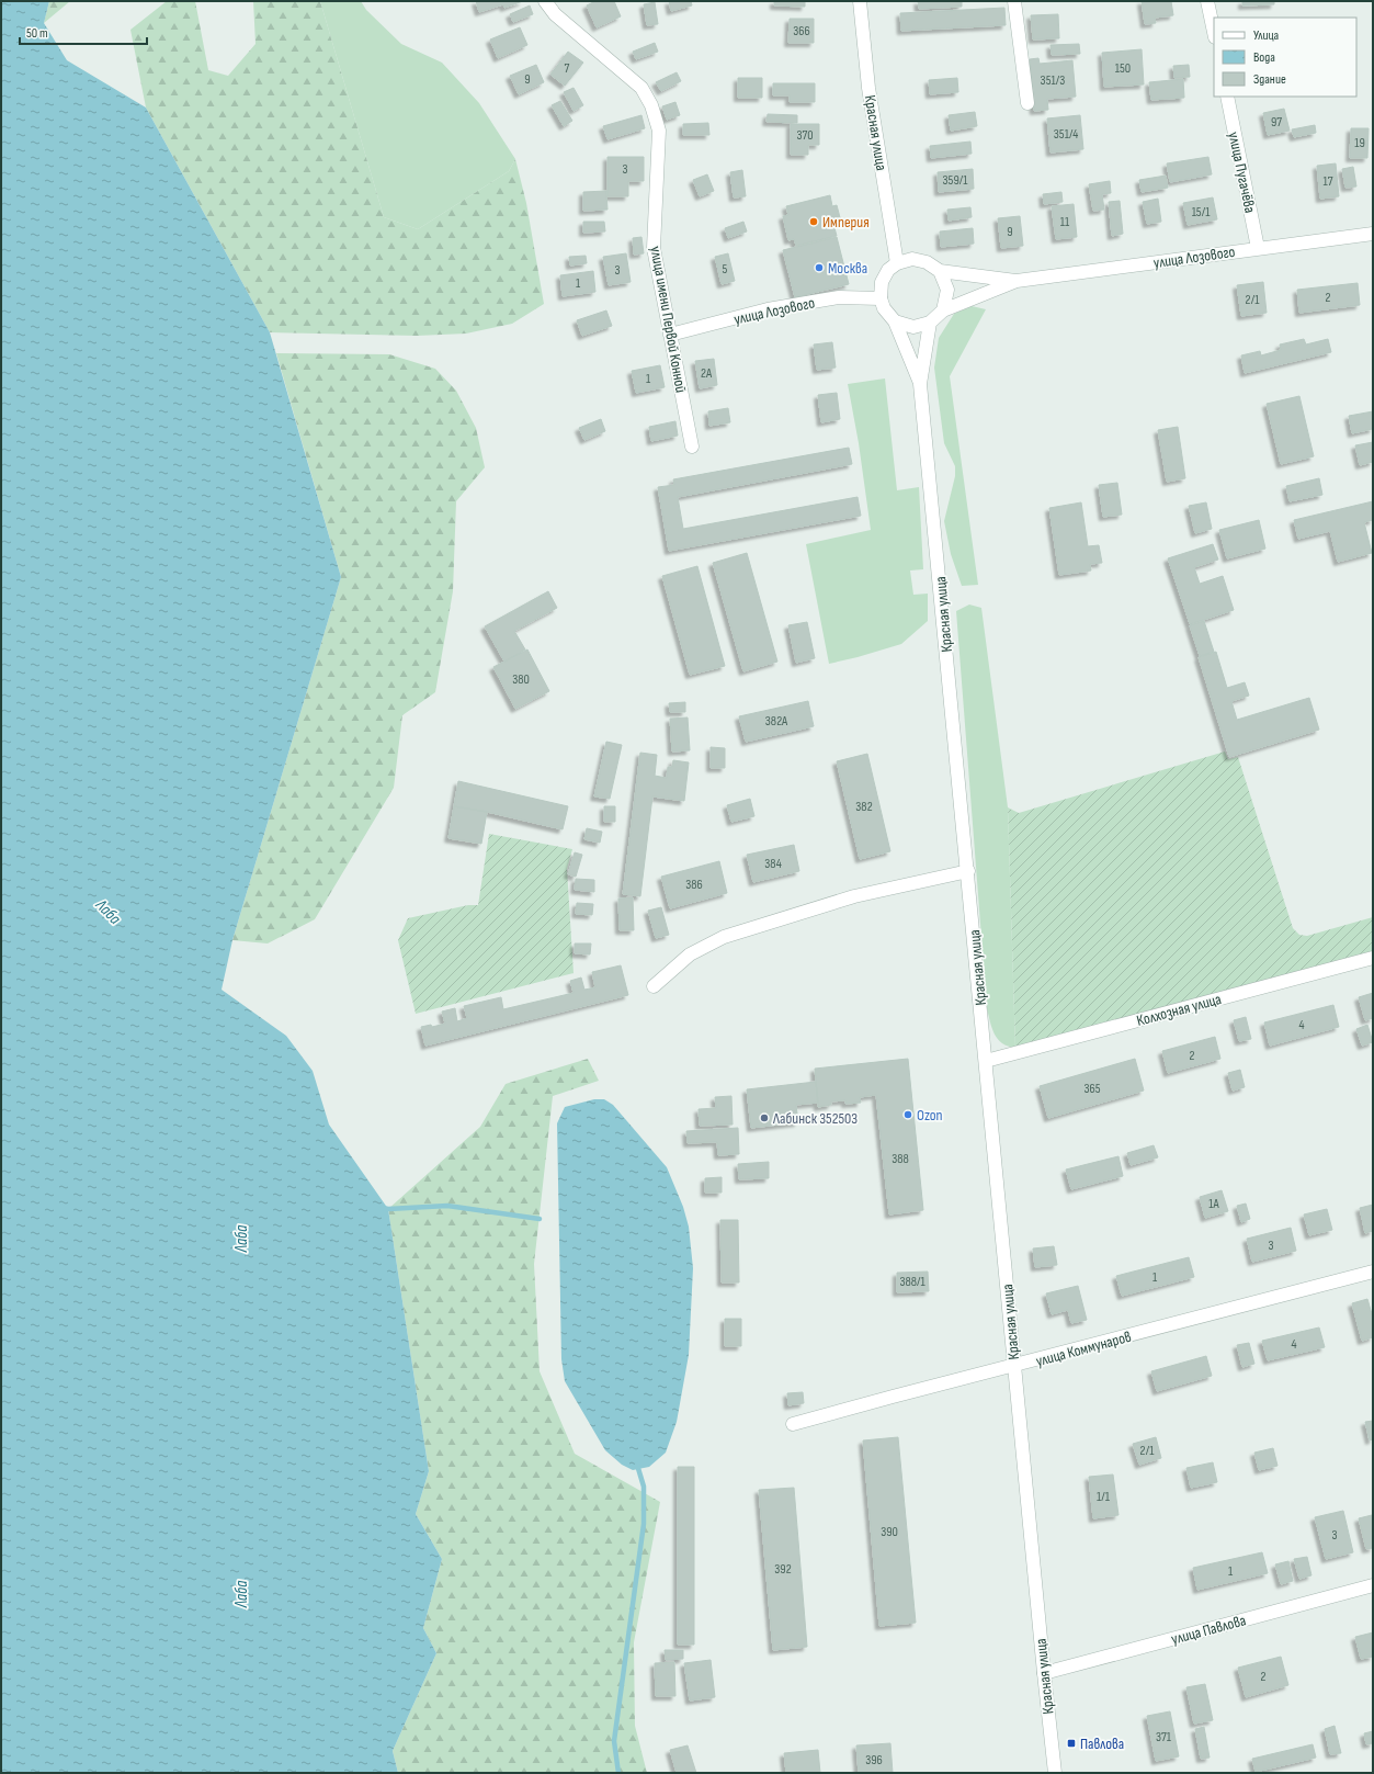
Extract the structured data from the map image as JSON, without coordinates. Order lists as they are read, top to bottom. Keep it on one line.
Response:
{"streets":{"street":["Красная улица","улица Пугачёва","улица Лозового","улица имени Первой Конной","Колхозная улица","улица Коммунаров","улица Павлова"]},"crossings":[["Красная улица","улица Лозового"],["Красная улица","Колхозная улица"],["Красная улица","улица Коммунаров"],["Красная улица","улица Павлова"],["улица Пугачёва","улица Лозового"],["улица Лозового","улица имени Первой Конной"]],"water":["Лаба"],"places":{"other":["Империя","Москва","Ozon","Лабинск 352503"],"transit":["Павлова"]},"house_numbers":["366","7","150","9","351/3","97","351/4","370","19","3","359/1","17","15/1","11","9","5","3","1","2","2/1","2А","1","380","382А","382","384","386","4","2","365","388","1А","3","1","388/1","4","2/1","1/1","390","3","392","1","2","371","396"],"legend":["Улица","Вода","Здание"],"scale_bar":"50 m"}
